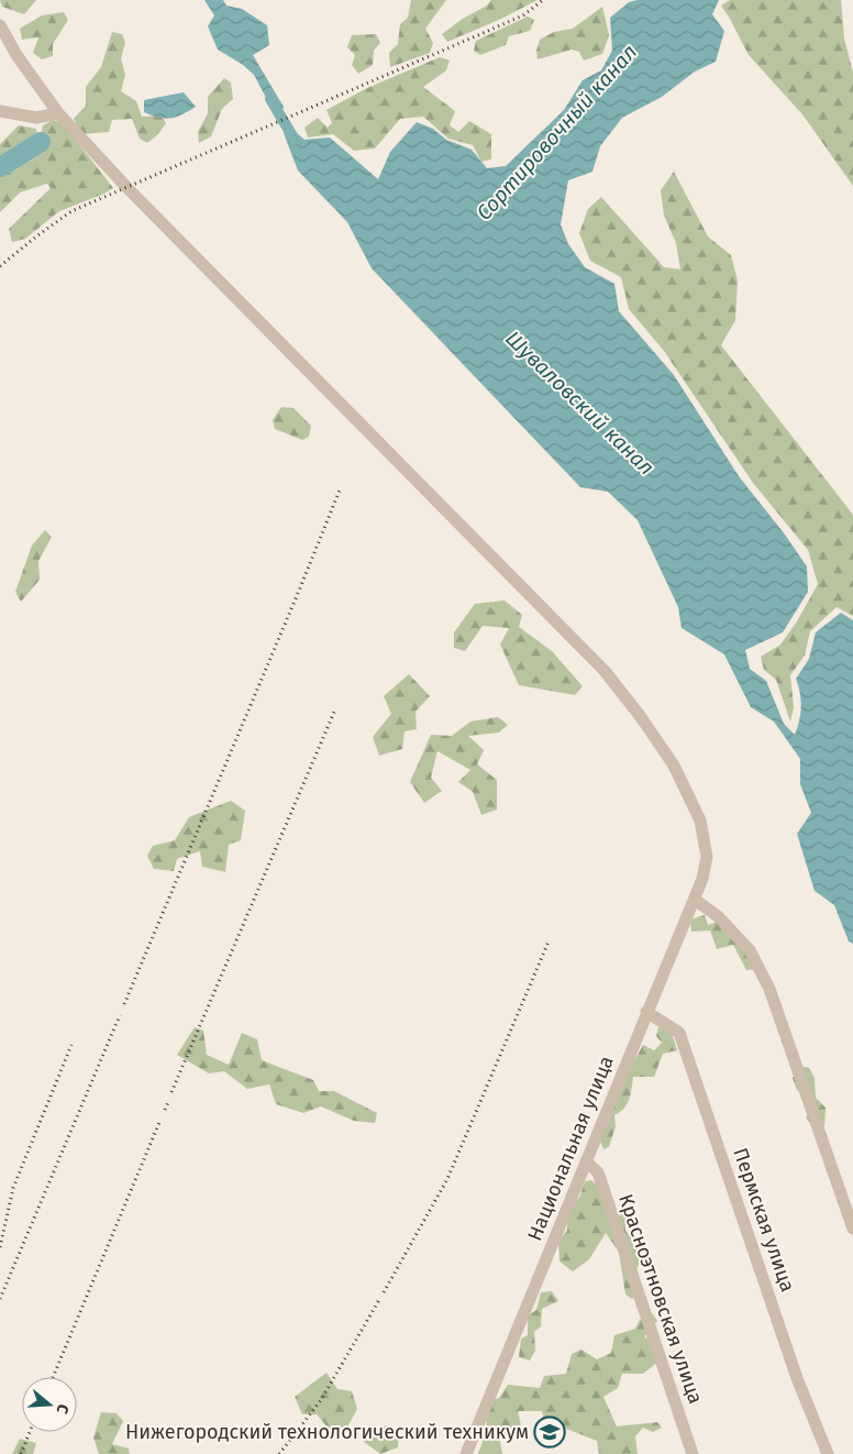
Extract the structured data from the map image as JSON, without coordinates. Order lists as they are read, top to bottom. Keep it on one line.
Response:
{"streets":{"street":["Национальная улица","Пермская улица","Красноэтновская улица"]},"crossings":[["Национальная улица","Пермская улица"],["Национальная улица","Красноэтновская улица"]],"water":["Сортировочный канал","Шуваловский канал"],"places":{"school or university":["Нижегородский технологический техникум"]},"north":"right"}
